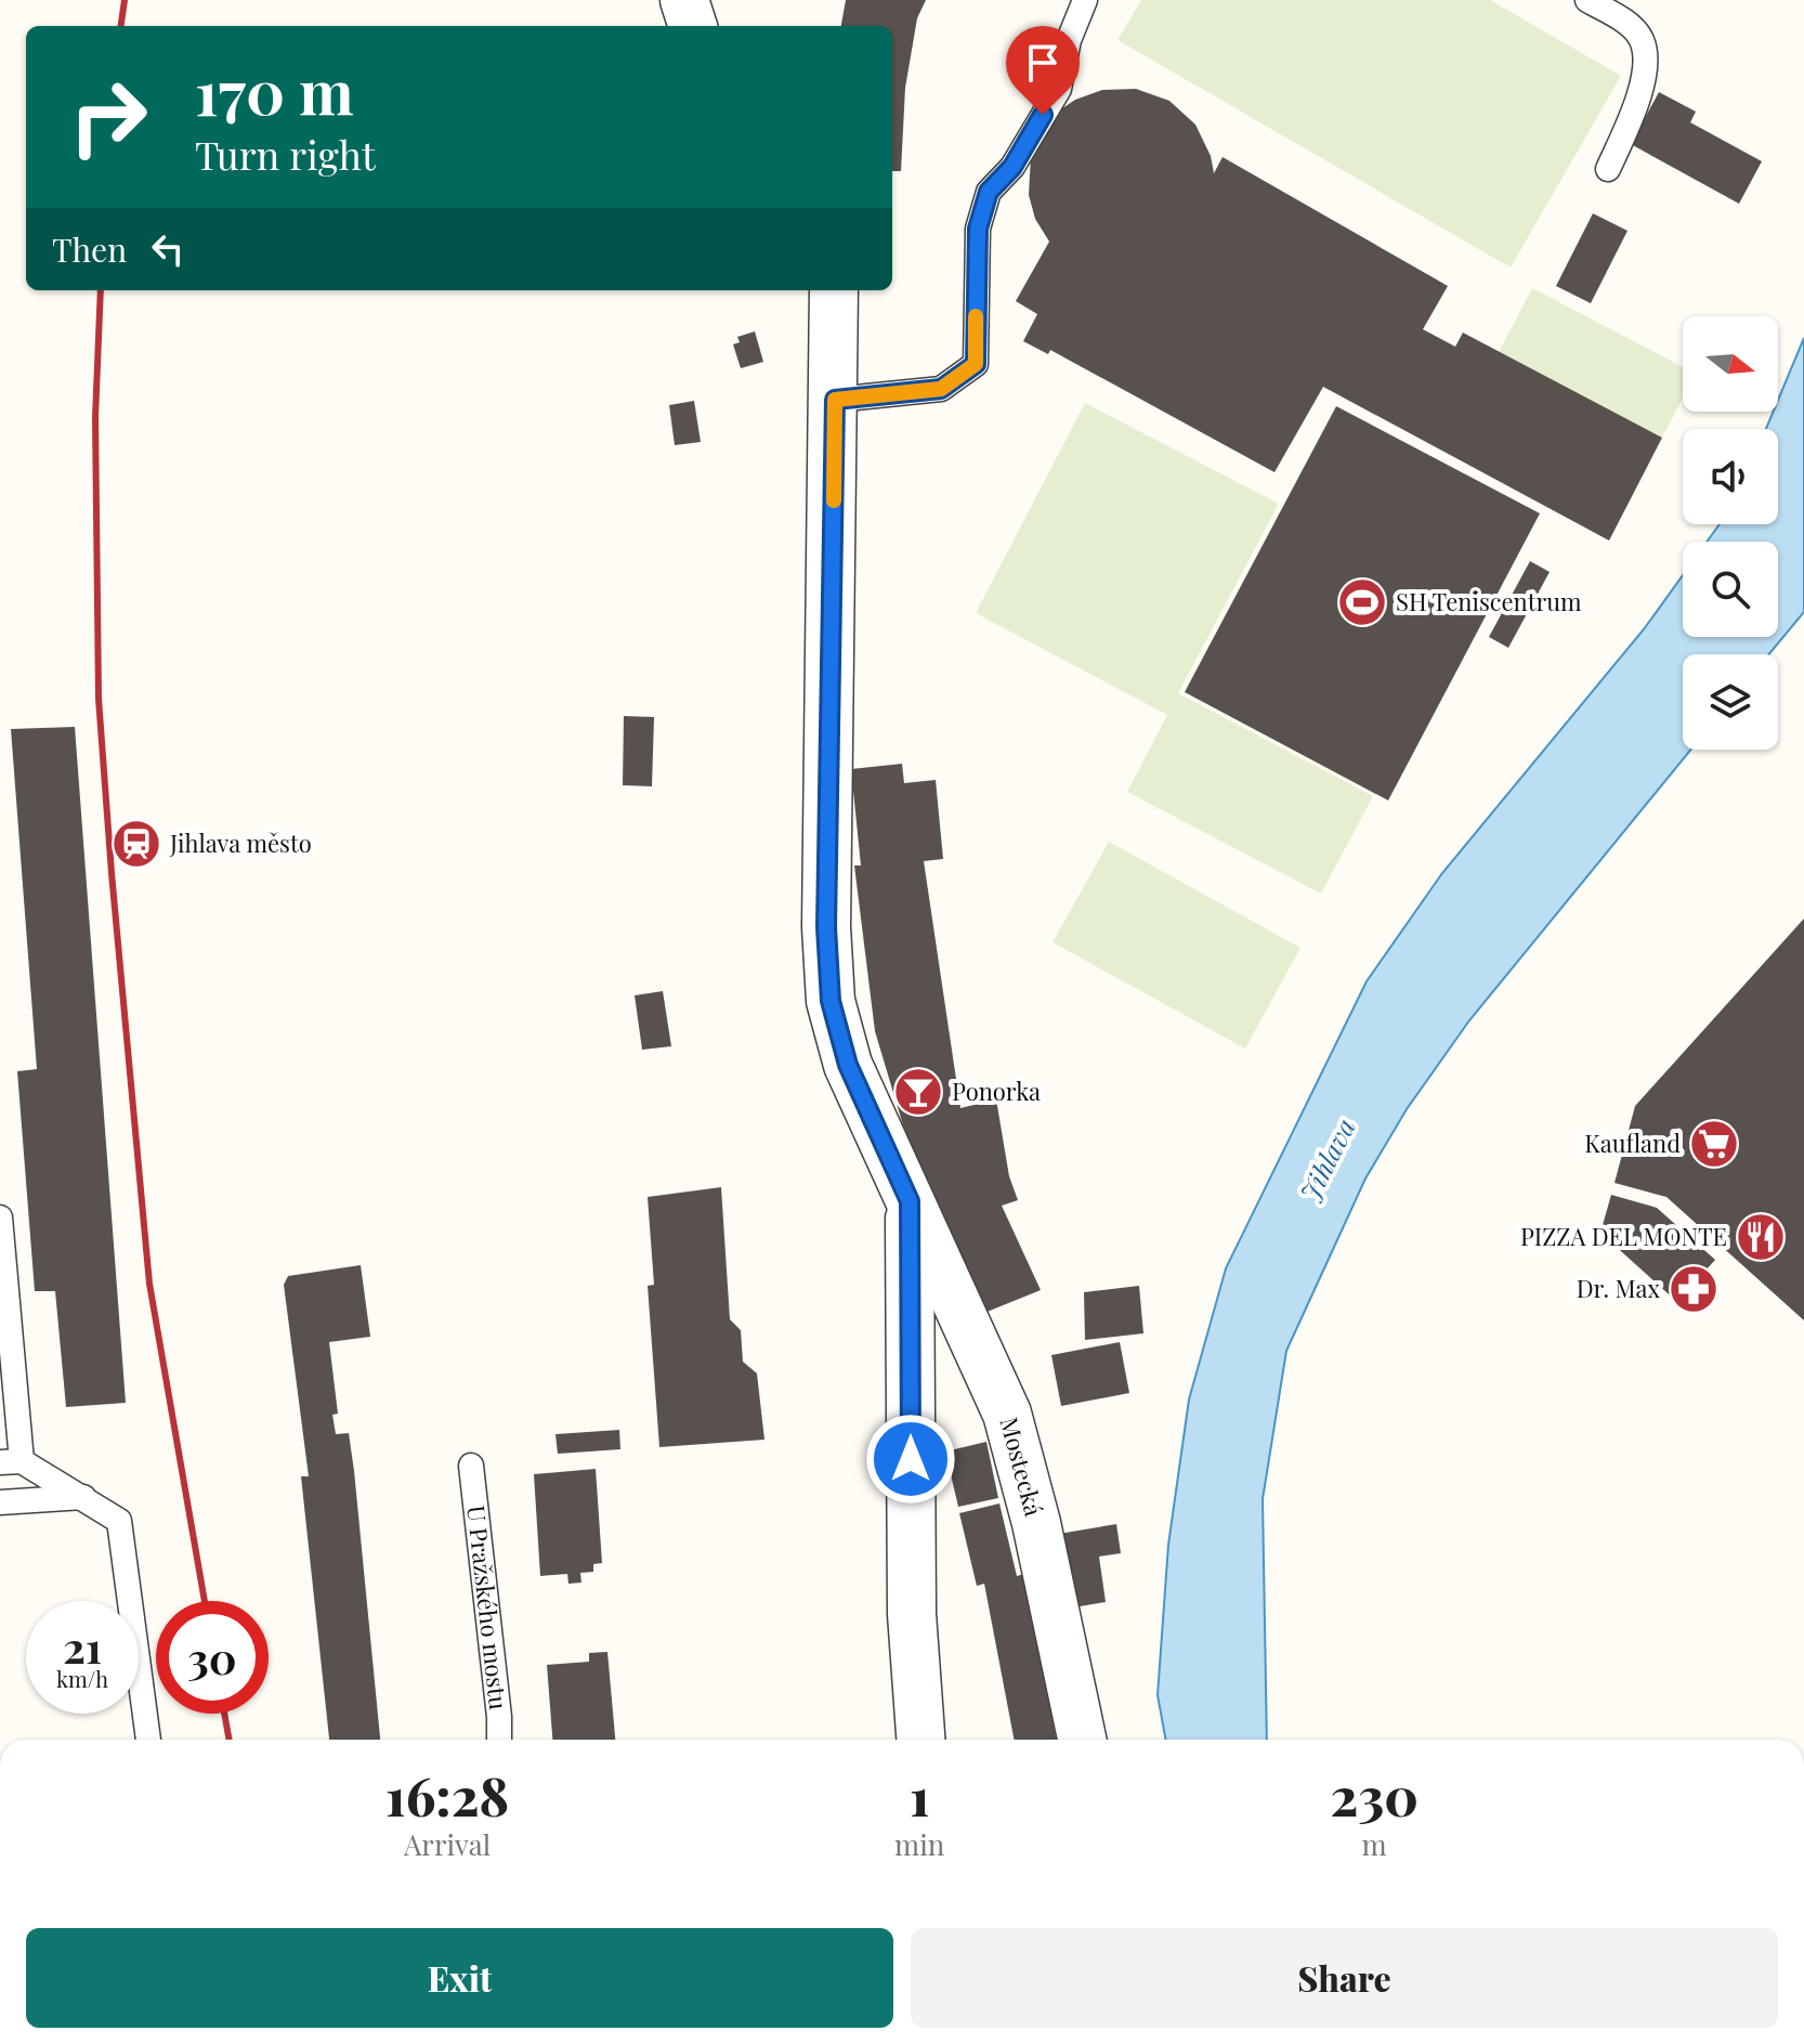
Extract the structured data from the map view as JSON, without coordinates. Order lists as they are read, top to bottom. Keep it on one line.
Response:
{"streets":{"street":["Mostecká"],"lane":["U Pražského mostu"]},"water":["Jihlava"],"places":{"sports":["SH Teniscentrum"],"station":["Jihlava město"],"bar":["Ponorka"],"supermarket":["Kaufland"],"restaurant":["PIZZA DEL MONTE"],"pharmacy":["Dr. Max"]},"north":"right","page":{"turn":["170 m","Turn right"],"then":"Then","speed":"21 km/h","limit":"30","eta":["16:28","Arrival","1","min","230","m"],"buttons":["Exit","Share"]}}
